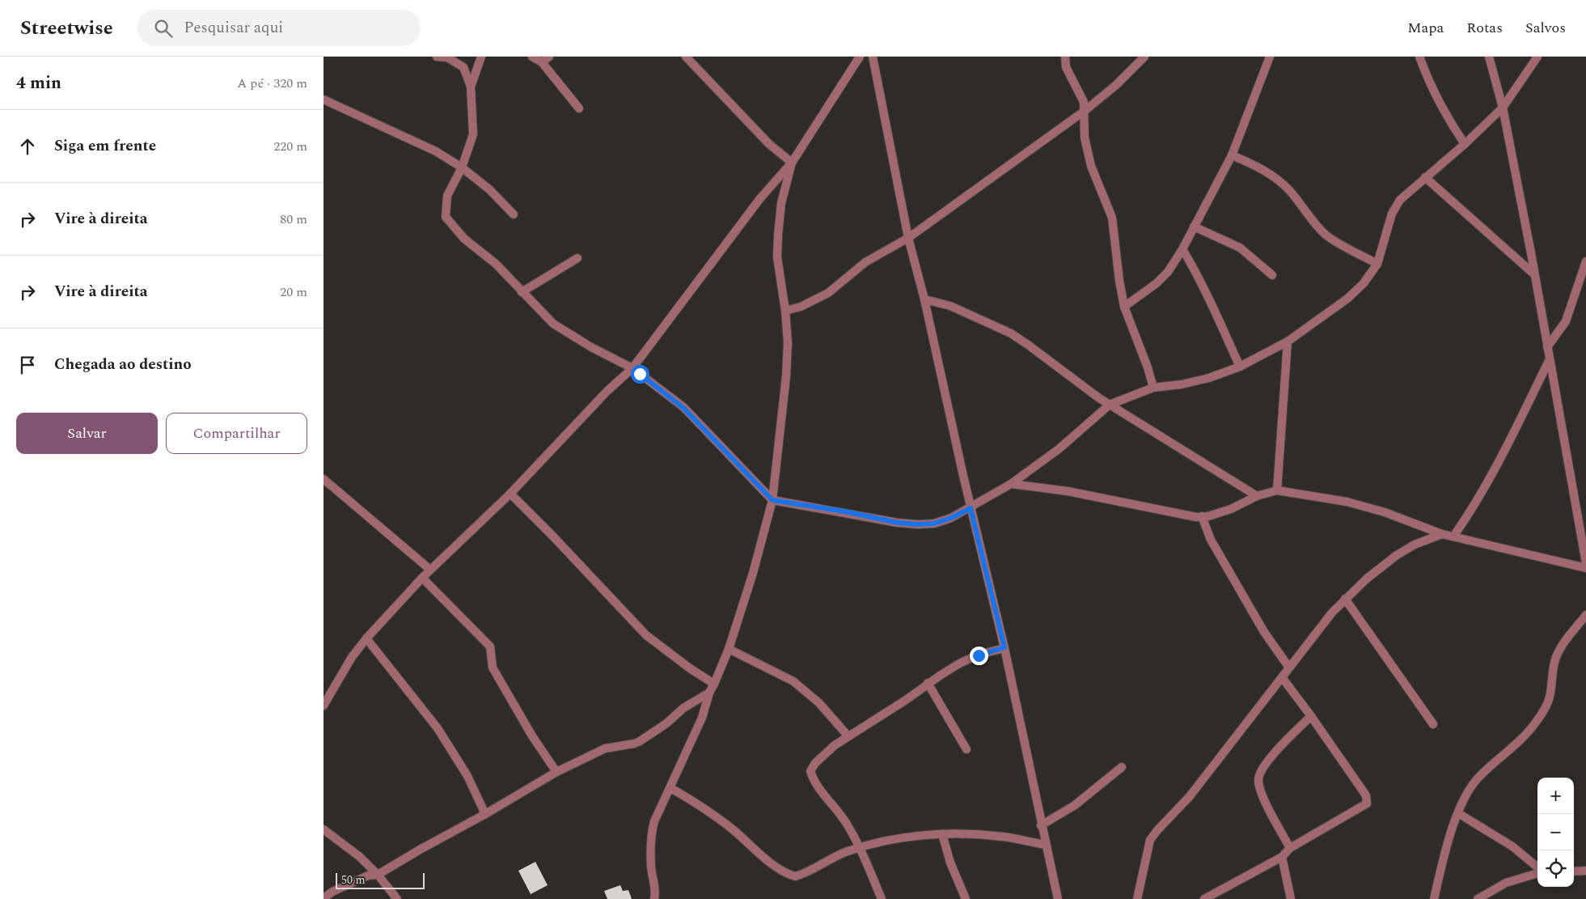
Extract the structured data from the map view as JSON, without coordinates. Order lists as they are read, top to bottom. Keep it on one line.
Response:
{"scale_bar":"50 m","page":{"header":"Streetwise","search":"Pesquisar aqui","nav":["Mapa","Rotas","Salvos"],"heading":["4 min","A pé · 320 m"],"list":[["Siga em frente","220 m"],["Vire à direita","80 m"],["Vire à direita","20 m"],"Chegada ao destino"],"buttons":["Salvar","Compartilhar"],"map_buttons":["+","−"],"scale":"50 m"}}
